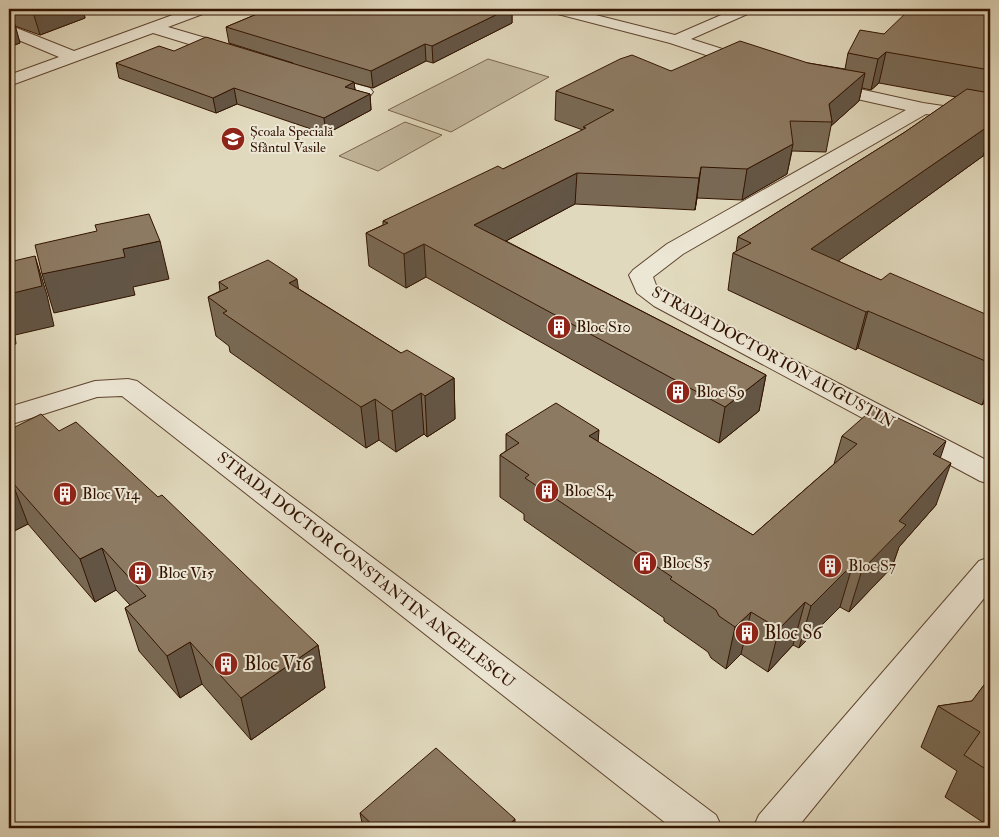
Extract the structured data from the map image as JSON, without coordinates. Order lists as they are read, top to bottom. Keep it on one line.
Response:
{"streets":{"street":["STRADA DOCTOR ION AUGUSTIN","STRADA DOCTOR CONSTANTIN ANGELESCU"]},"places":{"school or university":["Școala Specială Sfântul Vasile"],"building":["Bloc S10","Bloc S9","Bloc S4","Bloc V14","Bloc S5","Bloc S7","Bloc V15","Bloc S6","Bloc V16"]}}
